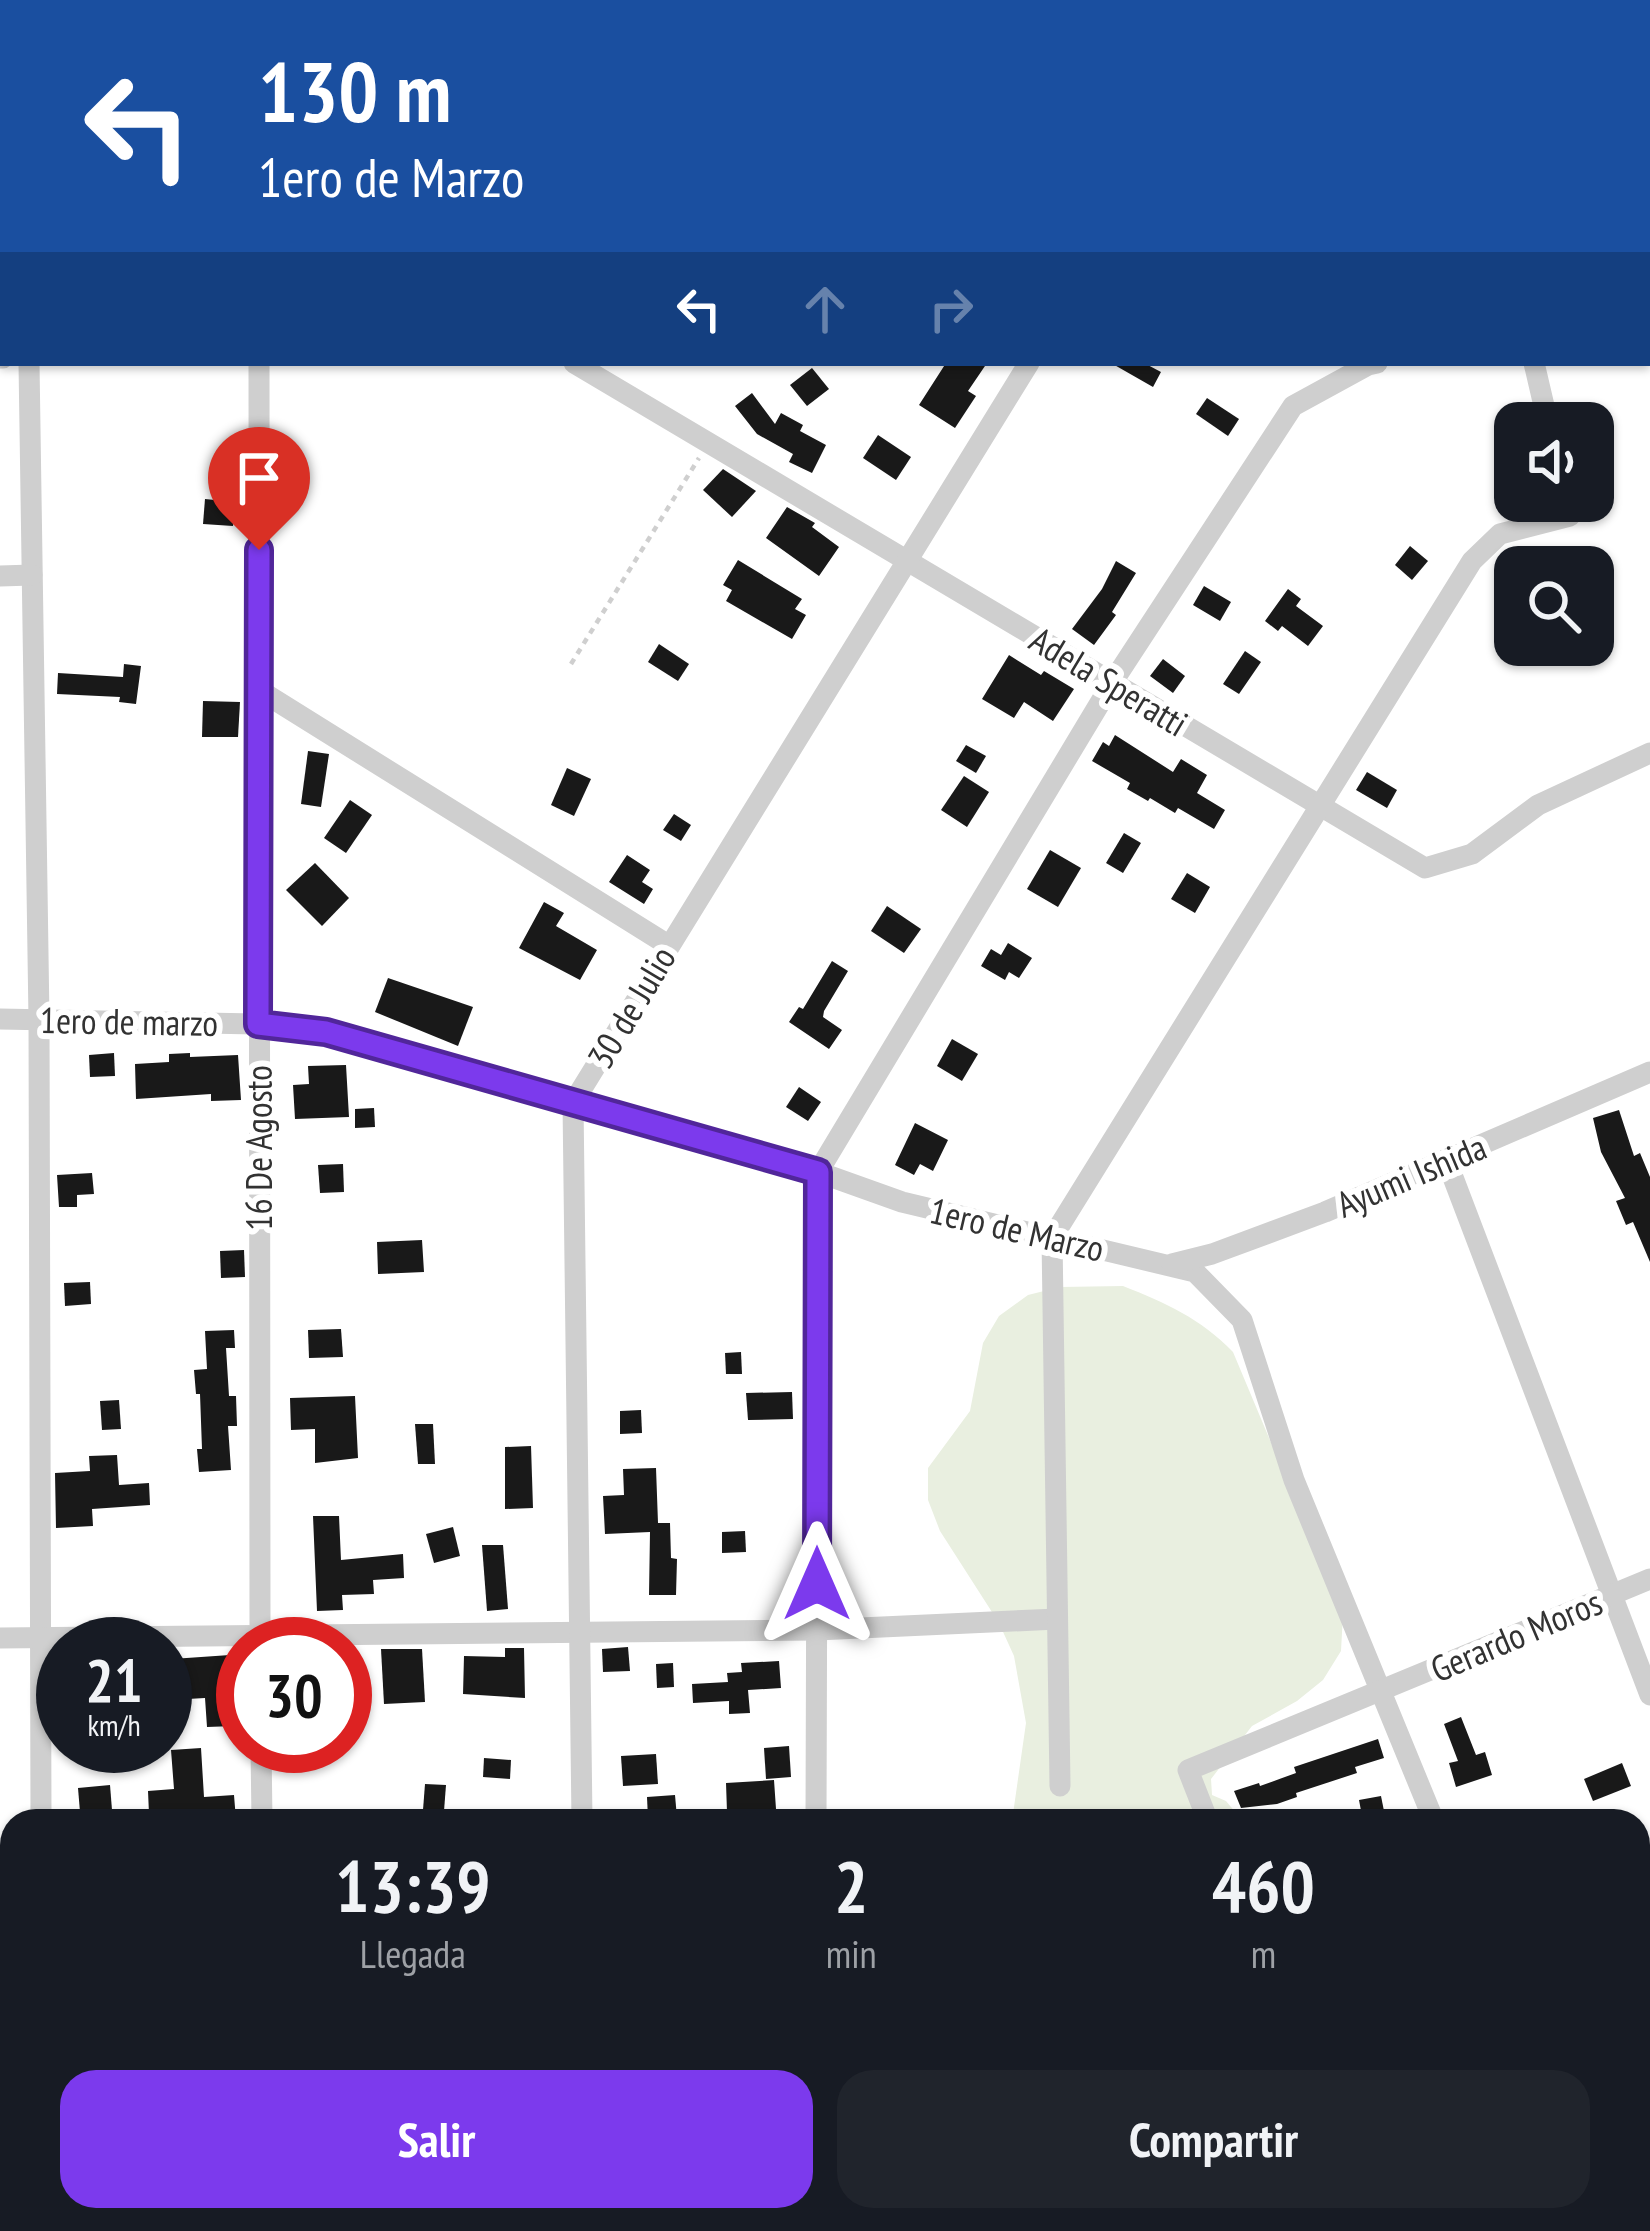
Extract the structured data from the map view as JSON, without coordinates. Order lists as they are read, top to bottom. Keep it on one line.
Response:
{"streets":{"street":["Adela Speratti","30 de Julio","1ero de marzo","16 De Agosto","Ayumi Ishida","1ero de Marzo","Gerardo Moros"]},"crossings":[["Adela Speratti","30 de Julio"],["30 de Julio","1ero de Marzo"],["1ero de marzo","16 De Agosto"],["1ero de marzo","1ero de Marzo"],["16 De Agosto","1ero de Marzo"],["Ayumi Ishida","1ero de Marzo"],["1ero de Marzo","Gerardo Moros"]],"page":{"turn":["130 m","1ero de Marzo"],"speed":"21 km/h","limit":"30","eta":["13:39","Llegada","2","min","460","m"],"buttons":["Salir","Compartir"]}}
